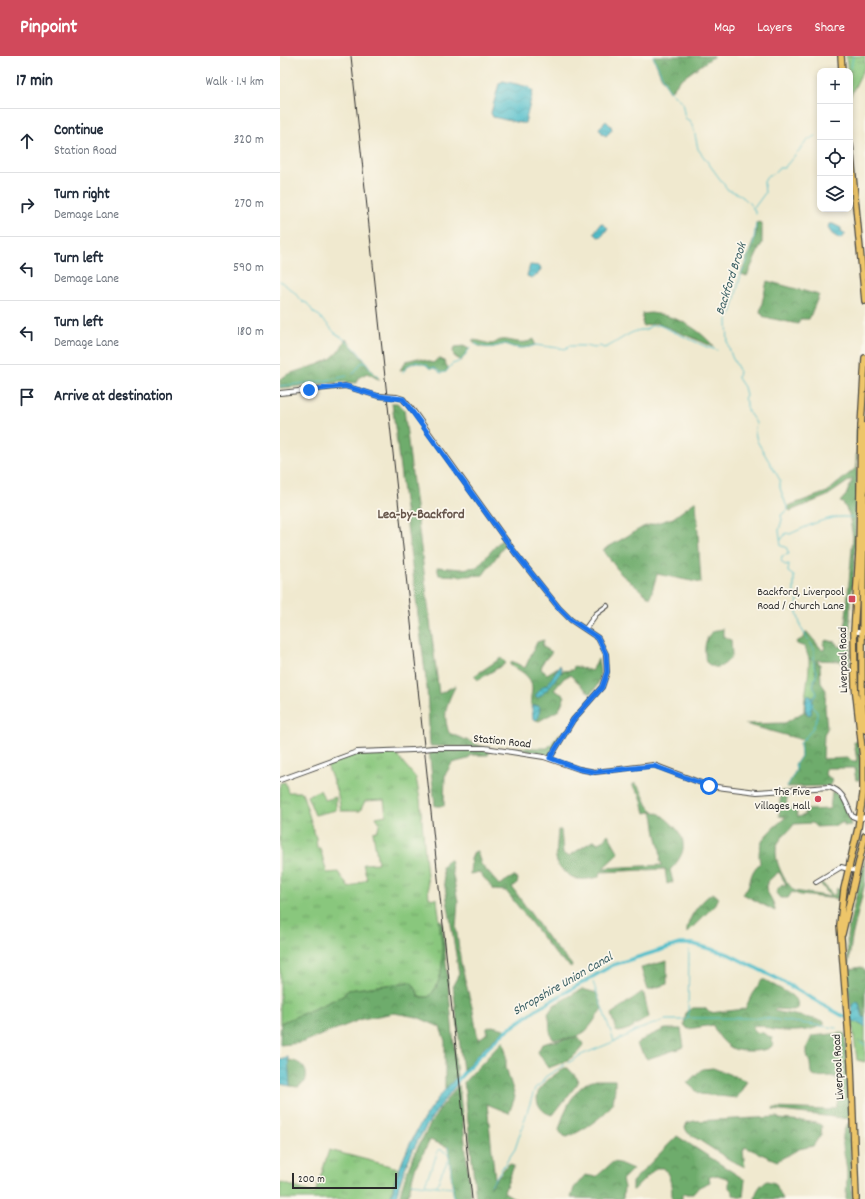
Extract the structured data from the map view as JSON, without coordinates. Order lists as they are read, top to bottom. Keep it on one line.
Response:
{"streets":{"highway":["Liverpool Road"],"street":["Station Road"]},"crossings":[["Liverpool Road","Station Road"]],"districts":["Lea-by-Backford"],"water":["Backford Brook","Shropshire Union Canal"],"places":{"transit":["Backford, Liverpool Road / Church Lane"],"other":["The Five Villages Hall"]},"scale_bar":"200 m","page":{"header":"Pinpoint","nav":["Map","Layers","Share"],"heading":["17 min","Walk · 1.4 km"],"map_buttons":["+","−"],"list":[["Continue","Station Road","320 m"],["Turn right","Demage Lane","270 m"],["Turn left","Demage Lane","590 m"],["Turn left","Demage Lane","180 m"],"Arrive at destination"],"scale":"200 m"}}
